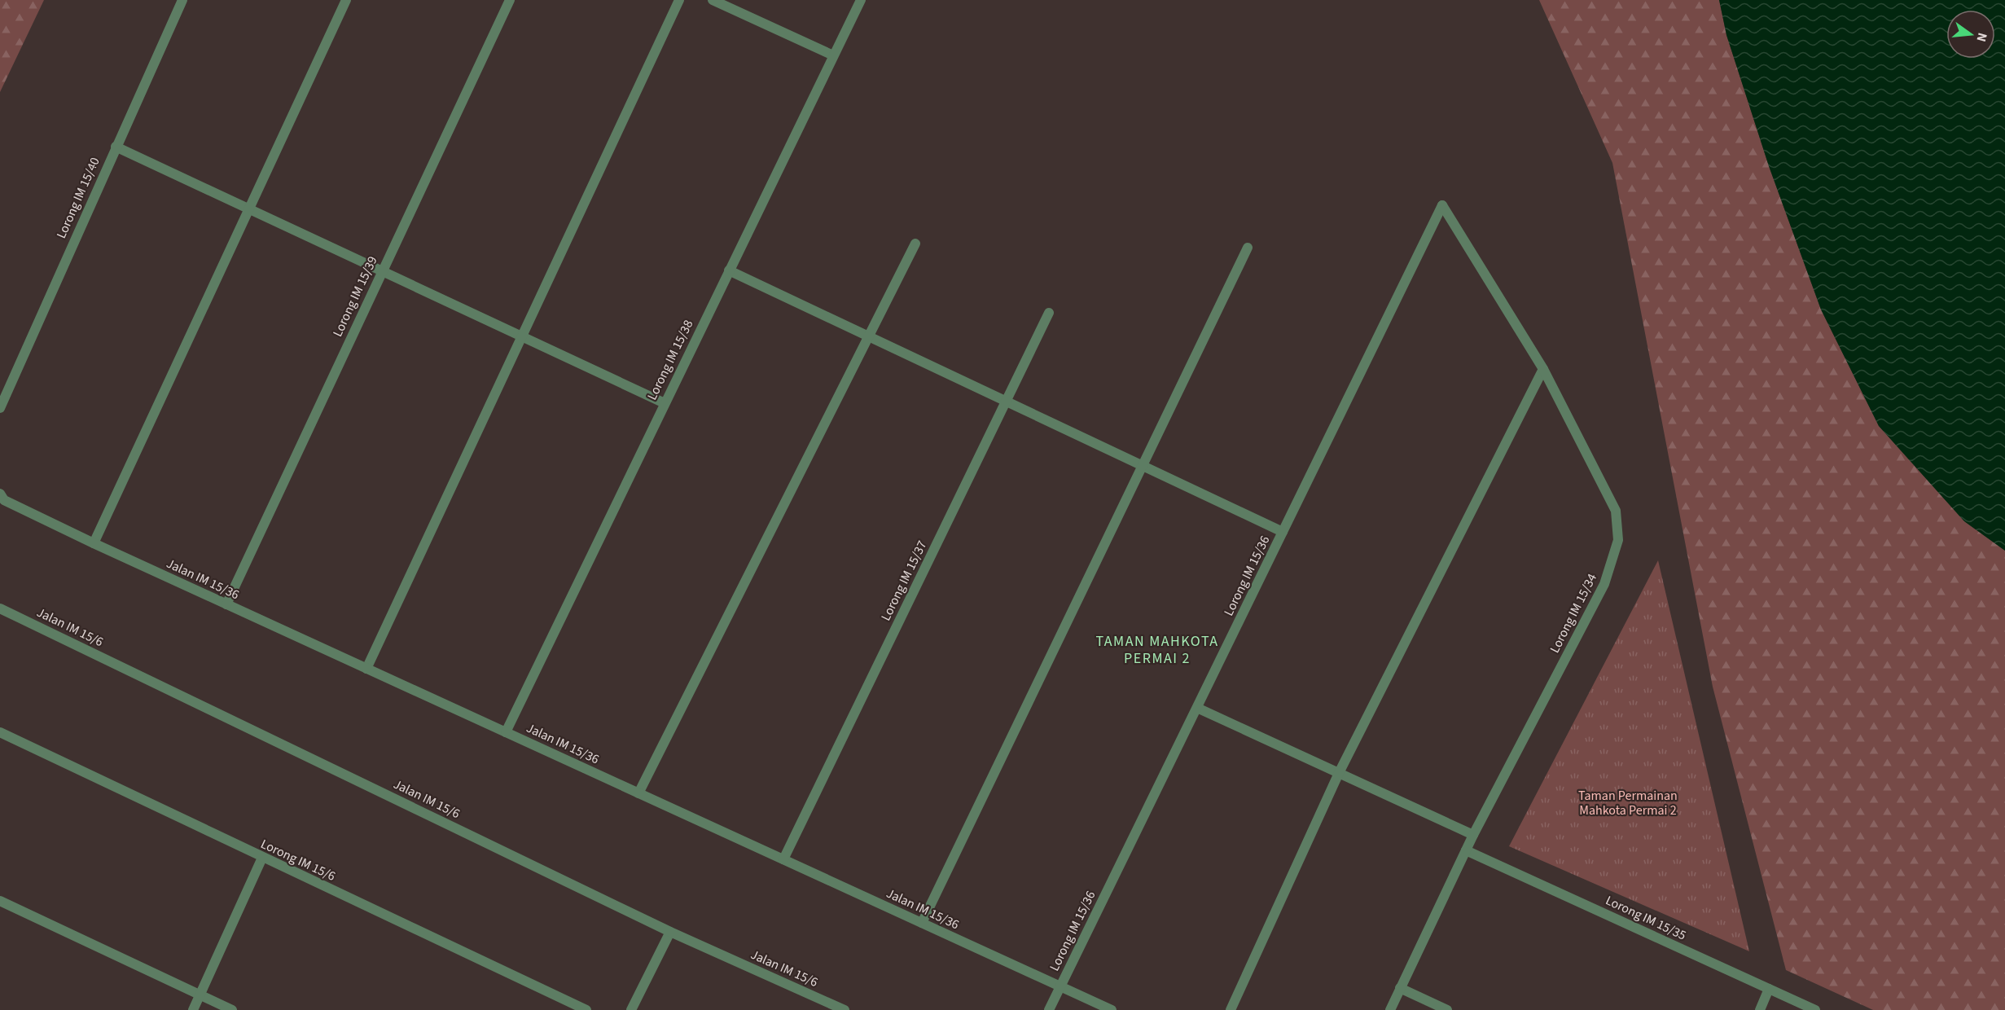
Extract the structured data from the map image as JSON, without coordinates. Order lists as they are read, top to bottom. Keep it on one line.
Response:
{"streets":{"street":["Lorong IM 15/40","Lorong IM 15/39","Lorong IM 15/38","Lorong IM 15/36","Jalan IM 15/36","Lorong IM 15/37","Lorong IM 15/34","Jalan IM 15/6","Lorong IM 15/6","Lorong IM 15/35"]},"crossings":[["Lorong IM 15/39","Jalan IM 15/36"],["Lorong IM 15/38","Jalan IM 15/36"],["Lorong IM 15/36","Jalan IM 15/36"],["Lorong IM 15/36","Lorong IM 15/34"],["Jalan IM 15/36","Lorong IM 15/37"],["Lorong IM 15/34","Lorong IM 15/35"]],"districts":["TAMAN MAHKOTA PERMAI 2"],"parks":["Taman Permainan Mahkota Permai 2"],"north":"right"}
